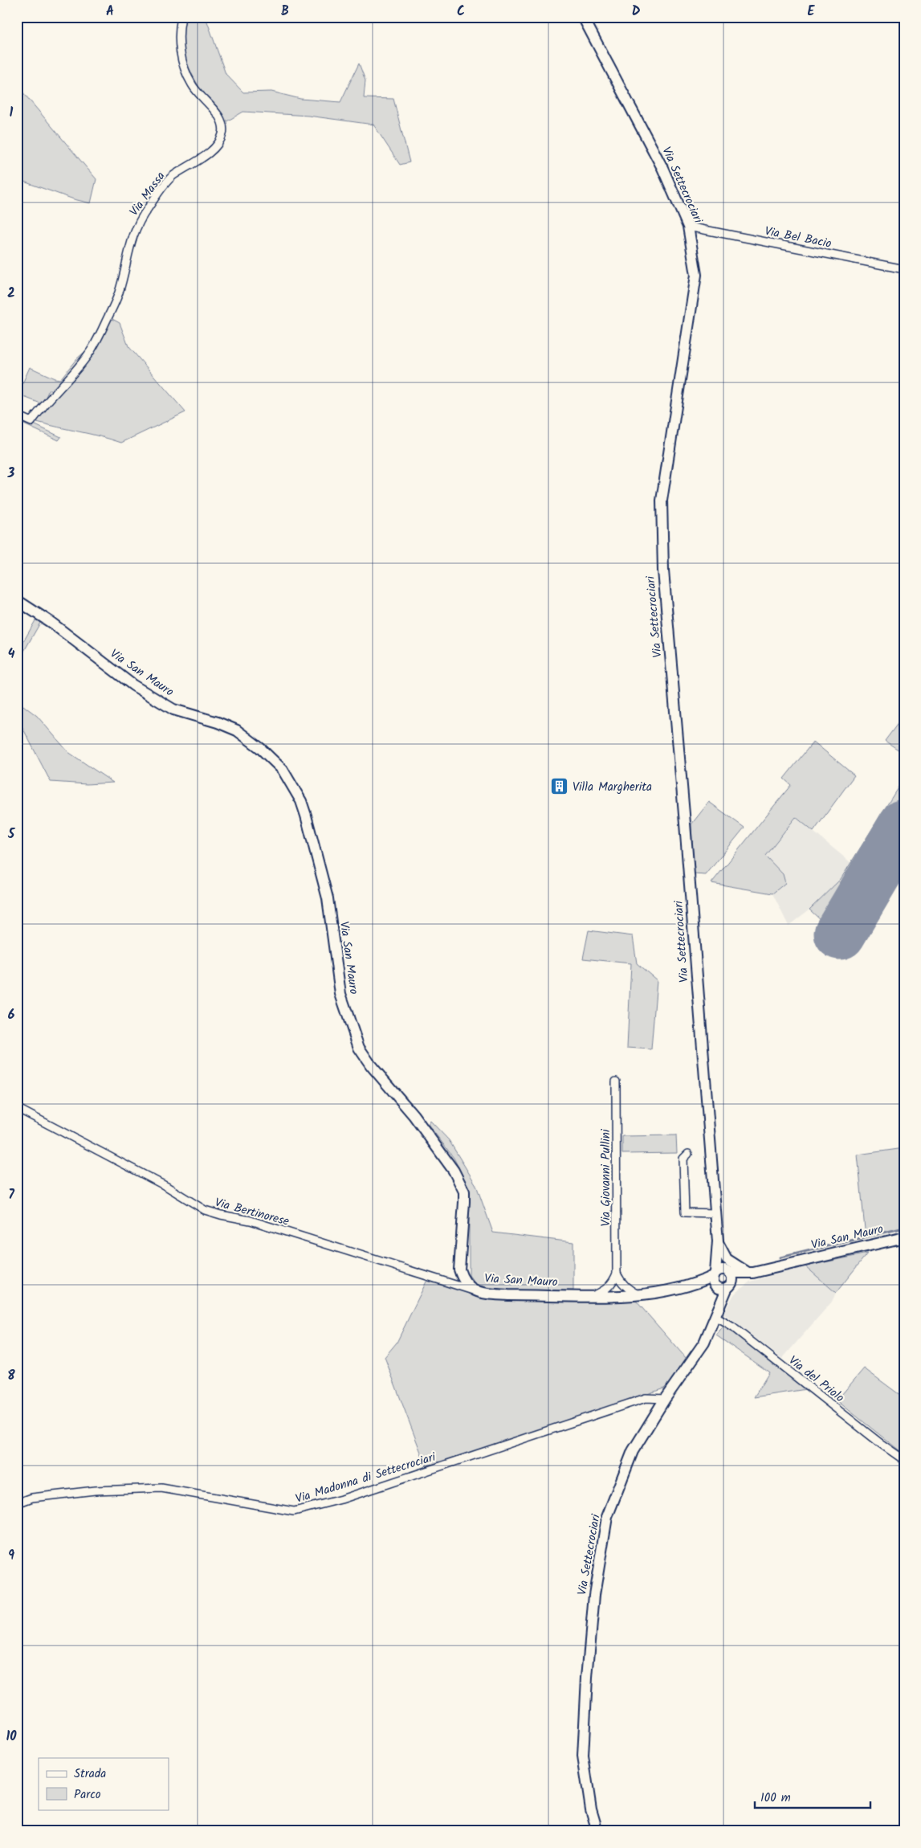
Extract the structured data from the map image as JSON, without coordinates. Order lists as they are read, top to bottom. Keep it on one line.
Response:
{"streets":{"main road":["Via Settecrociari","Via San Mauro"],"street":["Via Massa","Via Bel Bacio","Via Giovanni Pullini","Via Bertinorese","Via del Priolo","Via Madonna di Settecrociari"]},"crossings":[["Via Settecrociari","Via Bel Bacio"],["Via Settecrociari","Via San Mauro"],["Via Settecrociari","Via del Priolo"],["Via Settecrociari","Via Madonna di Settecrociari"],["Via San Mauro","Via Giovanni Pullini"],["Via San Mauro","Via Bertinorese"]],"places":{"building":["Villa Margherita"]},"legend":["Strada","Parco"],"scale_bar":"100 m","grid":{"columns":["A","B","C","D","E"],"rows":["1","2","3","4","5","6","7","8","9","10"]}}
